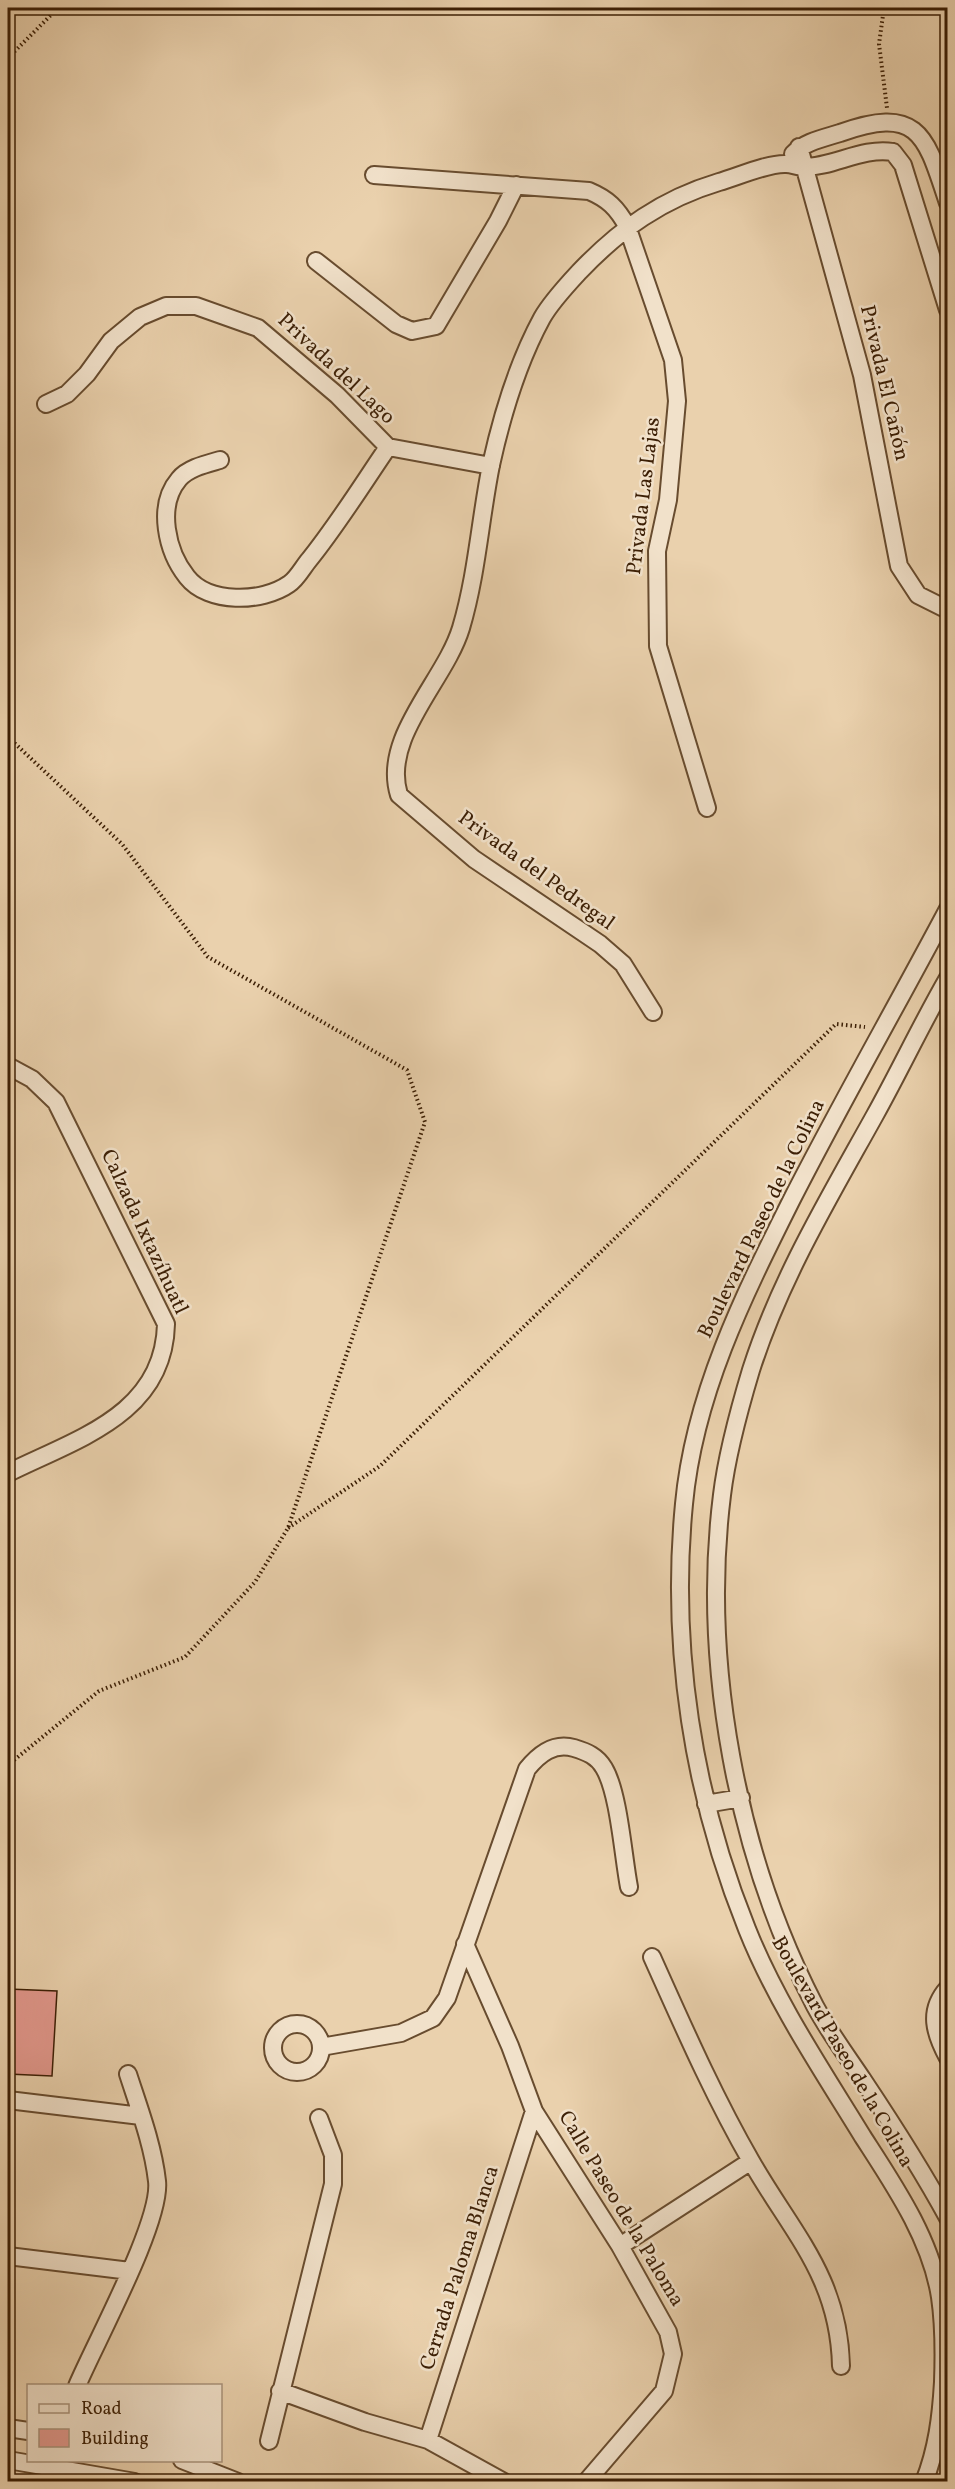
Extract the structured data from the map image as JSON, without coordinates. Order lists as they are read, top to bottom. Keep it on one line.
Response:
{"streets":{"street":["Privada del Lago","Privada El Cañón","Privada Las Lajas","Privada del Pedregal","Boulevard Paseo de la Colina","Calzada Ixtazíhuatl","Calle Paseo de la Paloma","Cerrada Paloma Blanca"]},"crossings":[["Privada del Lago","Privada del Pedregal"],["Privada Las Lajas","Privada del Pedregal"],["Calle Paseo de la Paloma","Cerrada Paloma Blanca"]],"legend":["Road","Building"]}
